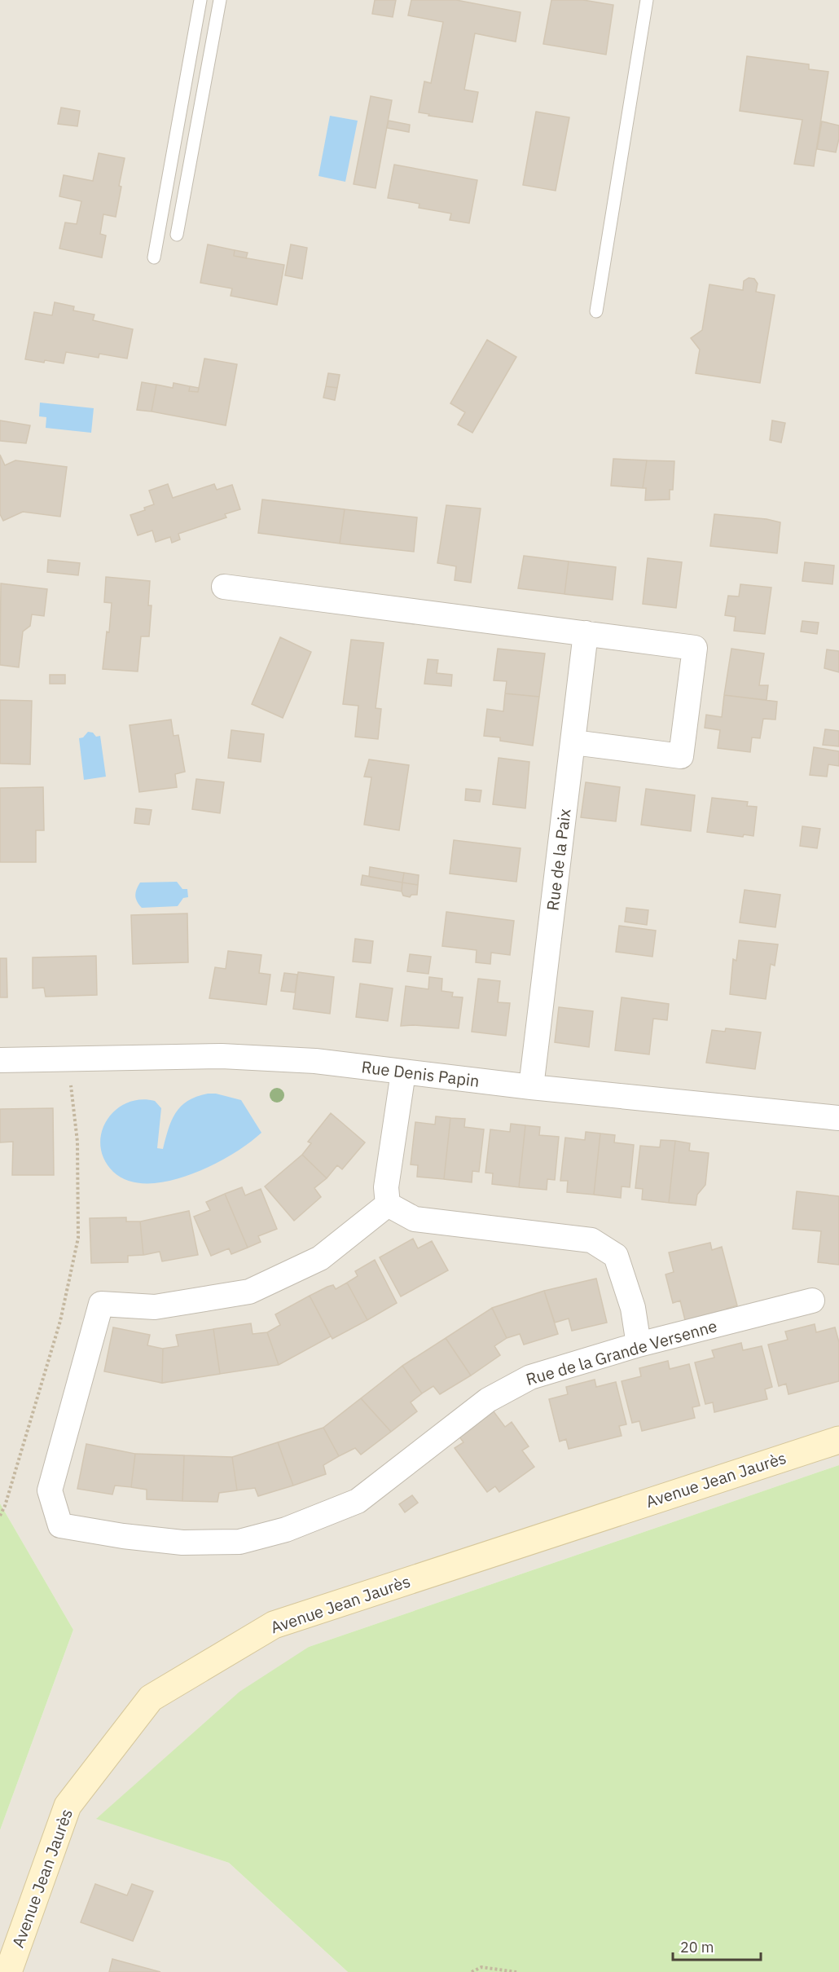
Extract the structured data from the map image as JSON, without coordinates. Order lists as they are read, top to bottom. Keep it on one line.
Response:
{"streets":{"main road":["Avenue Jean Jaurès"],"street":["Rue de la Paix","Rue Denis Papin","Rue de la Grande Versenne"]},"crossings":[["Rue de la Paix","Rue Denis Papin"]],"scale_bar":"20 m"}
